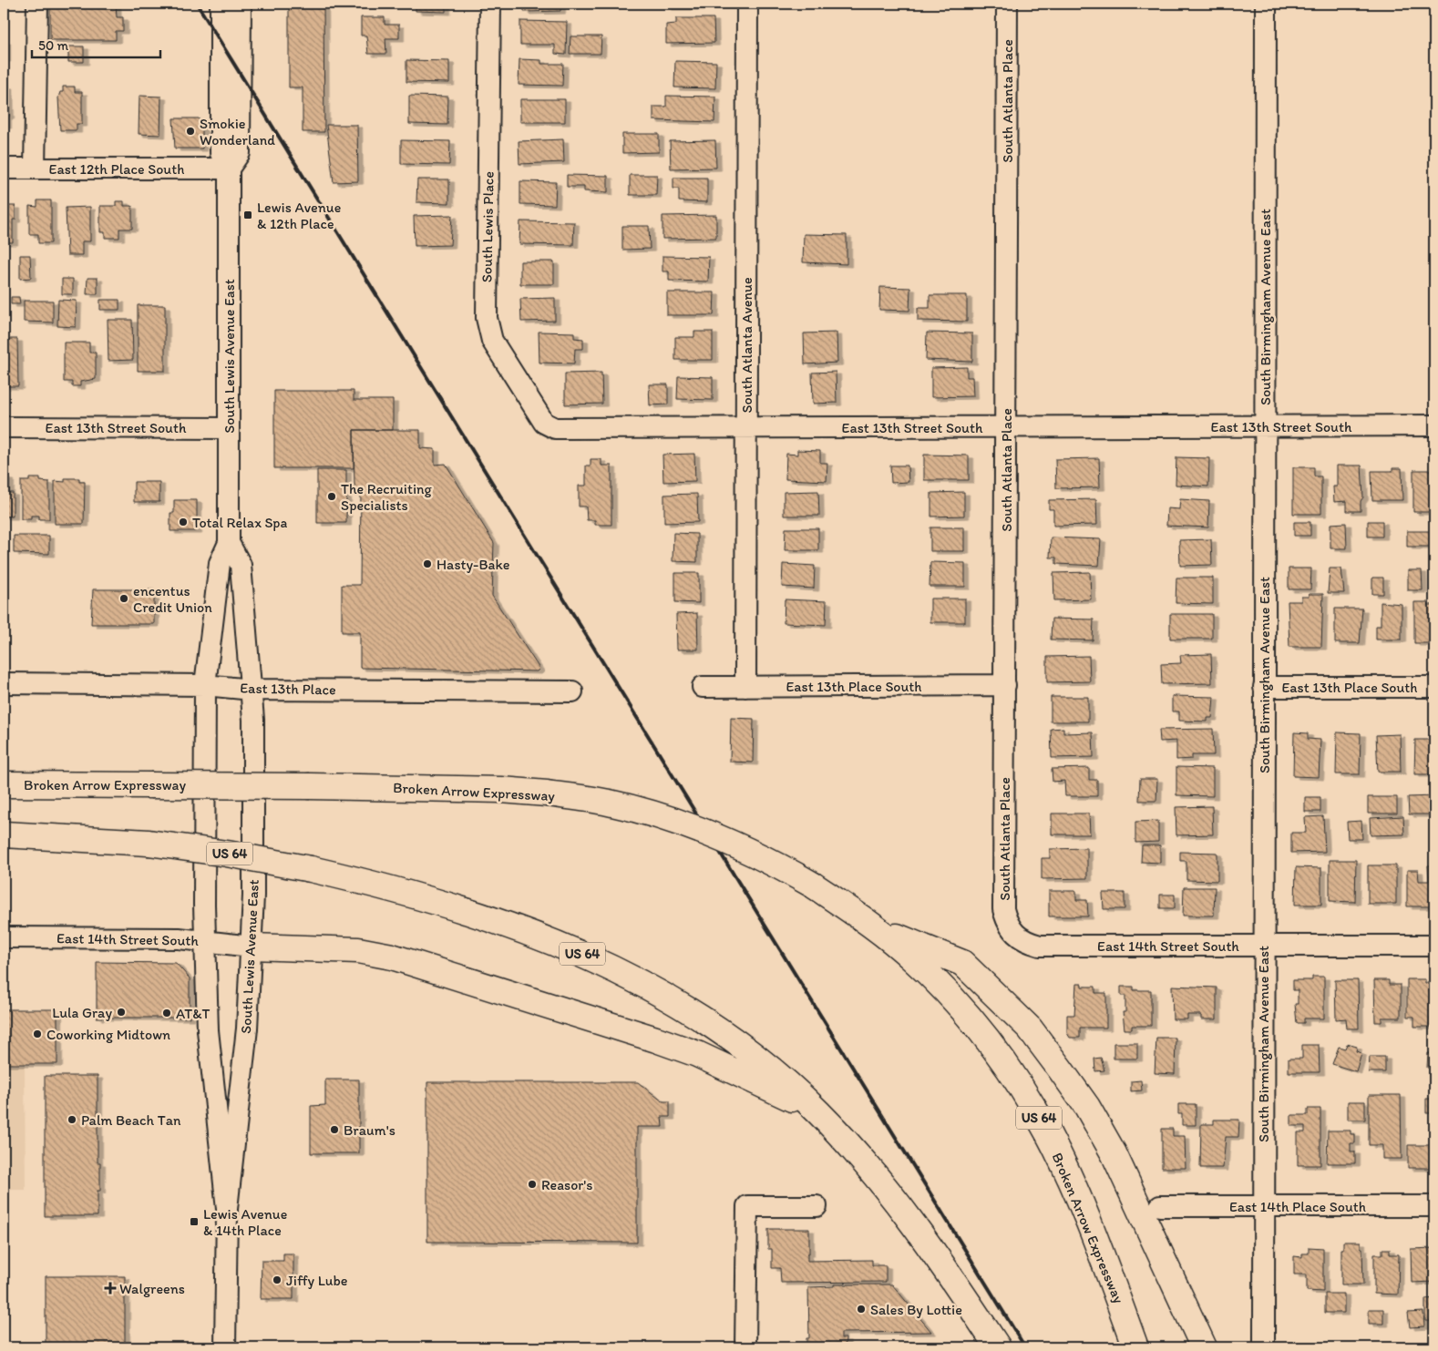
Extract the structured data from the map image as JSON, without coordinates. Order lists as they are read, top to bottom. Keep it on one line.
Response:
{"streets":{"highway":["Broken Arrow Expressway","US 64"],"street":["South Atlanta Place","East 12th Place South","South Lewis Place","South Birmingham Avenue East","South Atlanta Avenue","South Lewis Avenue East","East 13th Street South","East 13th Place South","East 13th Place","East 14th Street South","East 14th Place South"]},"crossings":[["South Atlanta Place","East 13th Street South"],["South Atlanta Place","East 13th Place South"],["South Atlanta Place","East 14th Street South"],["East 12th Place South","South Lewis Avenue East"],["South Lewis Place","East 13th Street South"],["South Birmingham Avenue East","East 13th Street South"],["South Birmingham Avenue East","East 13th Place South"],["South Birmingham Avenue East","East 14th Street South"],["South Birmingham Avenue East","East 14th Place South"],["South Atlanta Avenue","East 13th Street South"],["South Atlanta Avenue","East 13th Place South"],["South Lewis Avenue East","East 13th Street South"],["South Lewis Avenue East","East 13th Place"],["South Lewis Avenue East","East 14th Street South"]],"places":{"other":["Smokie Wonderland","The Recruiting Specialists","Total Relax Spa","Hasty-Bake","encentus Credit Union","Lula Gray","AT&T","Coworking Midtown","Palm Beach Tan","Braum's","Reasor's","Jiffy Lube","Sales By Lottie"],"transit":["Lewis Avenue & 12th Place","Lewis Avenue & 14th Place"],"health":["Walgreens"]},"scale_bar":"50 m"}
